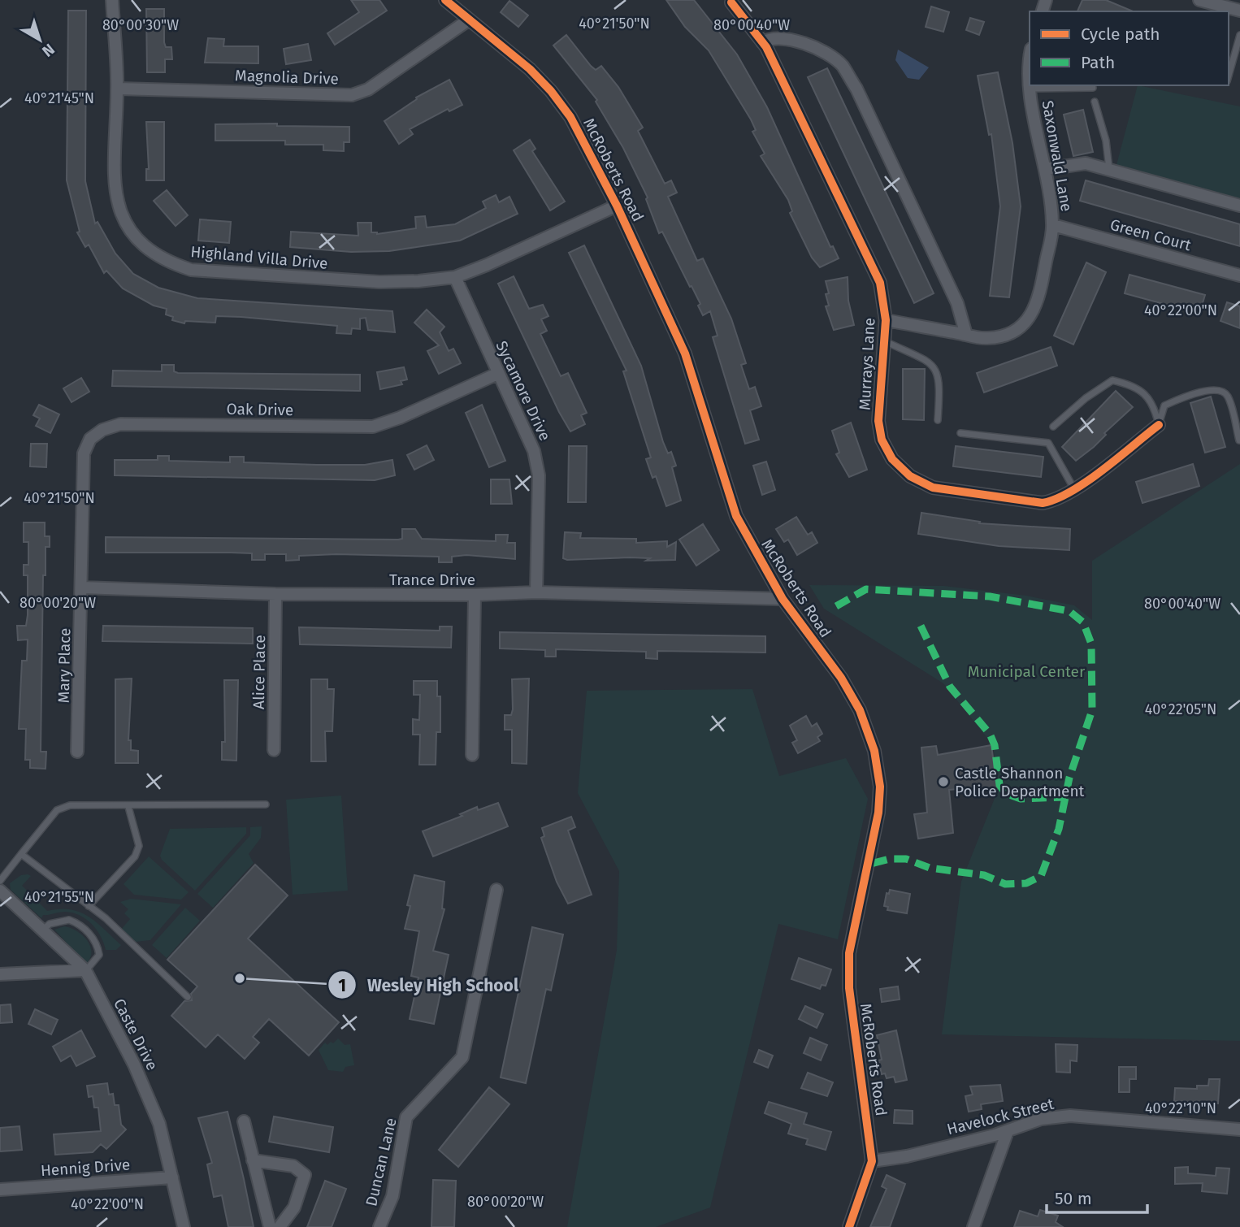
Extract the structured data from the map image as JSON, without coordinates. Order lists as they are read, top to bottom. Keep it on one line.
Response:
{"streets":{"street":["Magnolia Drive","Saxonwald Lane","McRoberts Road","Green Court","Highland Villa Drive","Murrays Lane","Sycamore Drive","Oak Drive","Trance Drive","Mary Place","Alice Place","Caste Drive","Havelock Street","Duncan Lane","Hennig Drive"]},"crossings":[["Magnolia Drive","McRoberts Road"],["Magnolia Drive","Highland Villa Drive"],["Saxonwald Lane","Green Court"],["Saxonwald Lane","Murrays Lane"],["McRoberts Road","Highland Villa Drive"],["McRoberts Road","Trance Drive"],["McRoberts Road","Havelock Street"],["Highland Villa Drive","Sycamore Drive"],["Sycamore Drive","Oak Drive"],["Sycamore Drive","Trance Drive"],["Oak Drive","Mary Place"],["Trance Drive","Mary Place"],["Trance Drive","Alice Place"],["Caste Drive","Hennig Drive"]],"parks":["Municipal Center"],"places":["Castle Shannon Police Department","Wesley High School"],"legend":["Cycle path","Path"],"scale_bar":"50 m","north":"bottom right","coordinates":["40°21'50\"N","80°00'40\"W","80°00'30\"W","40°21'45\"N","40°22'00\"N","80°00'20\"W","40°22'05\"N","40°21'55\"N","40°22'10\"N"]}
